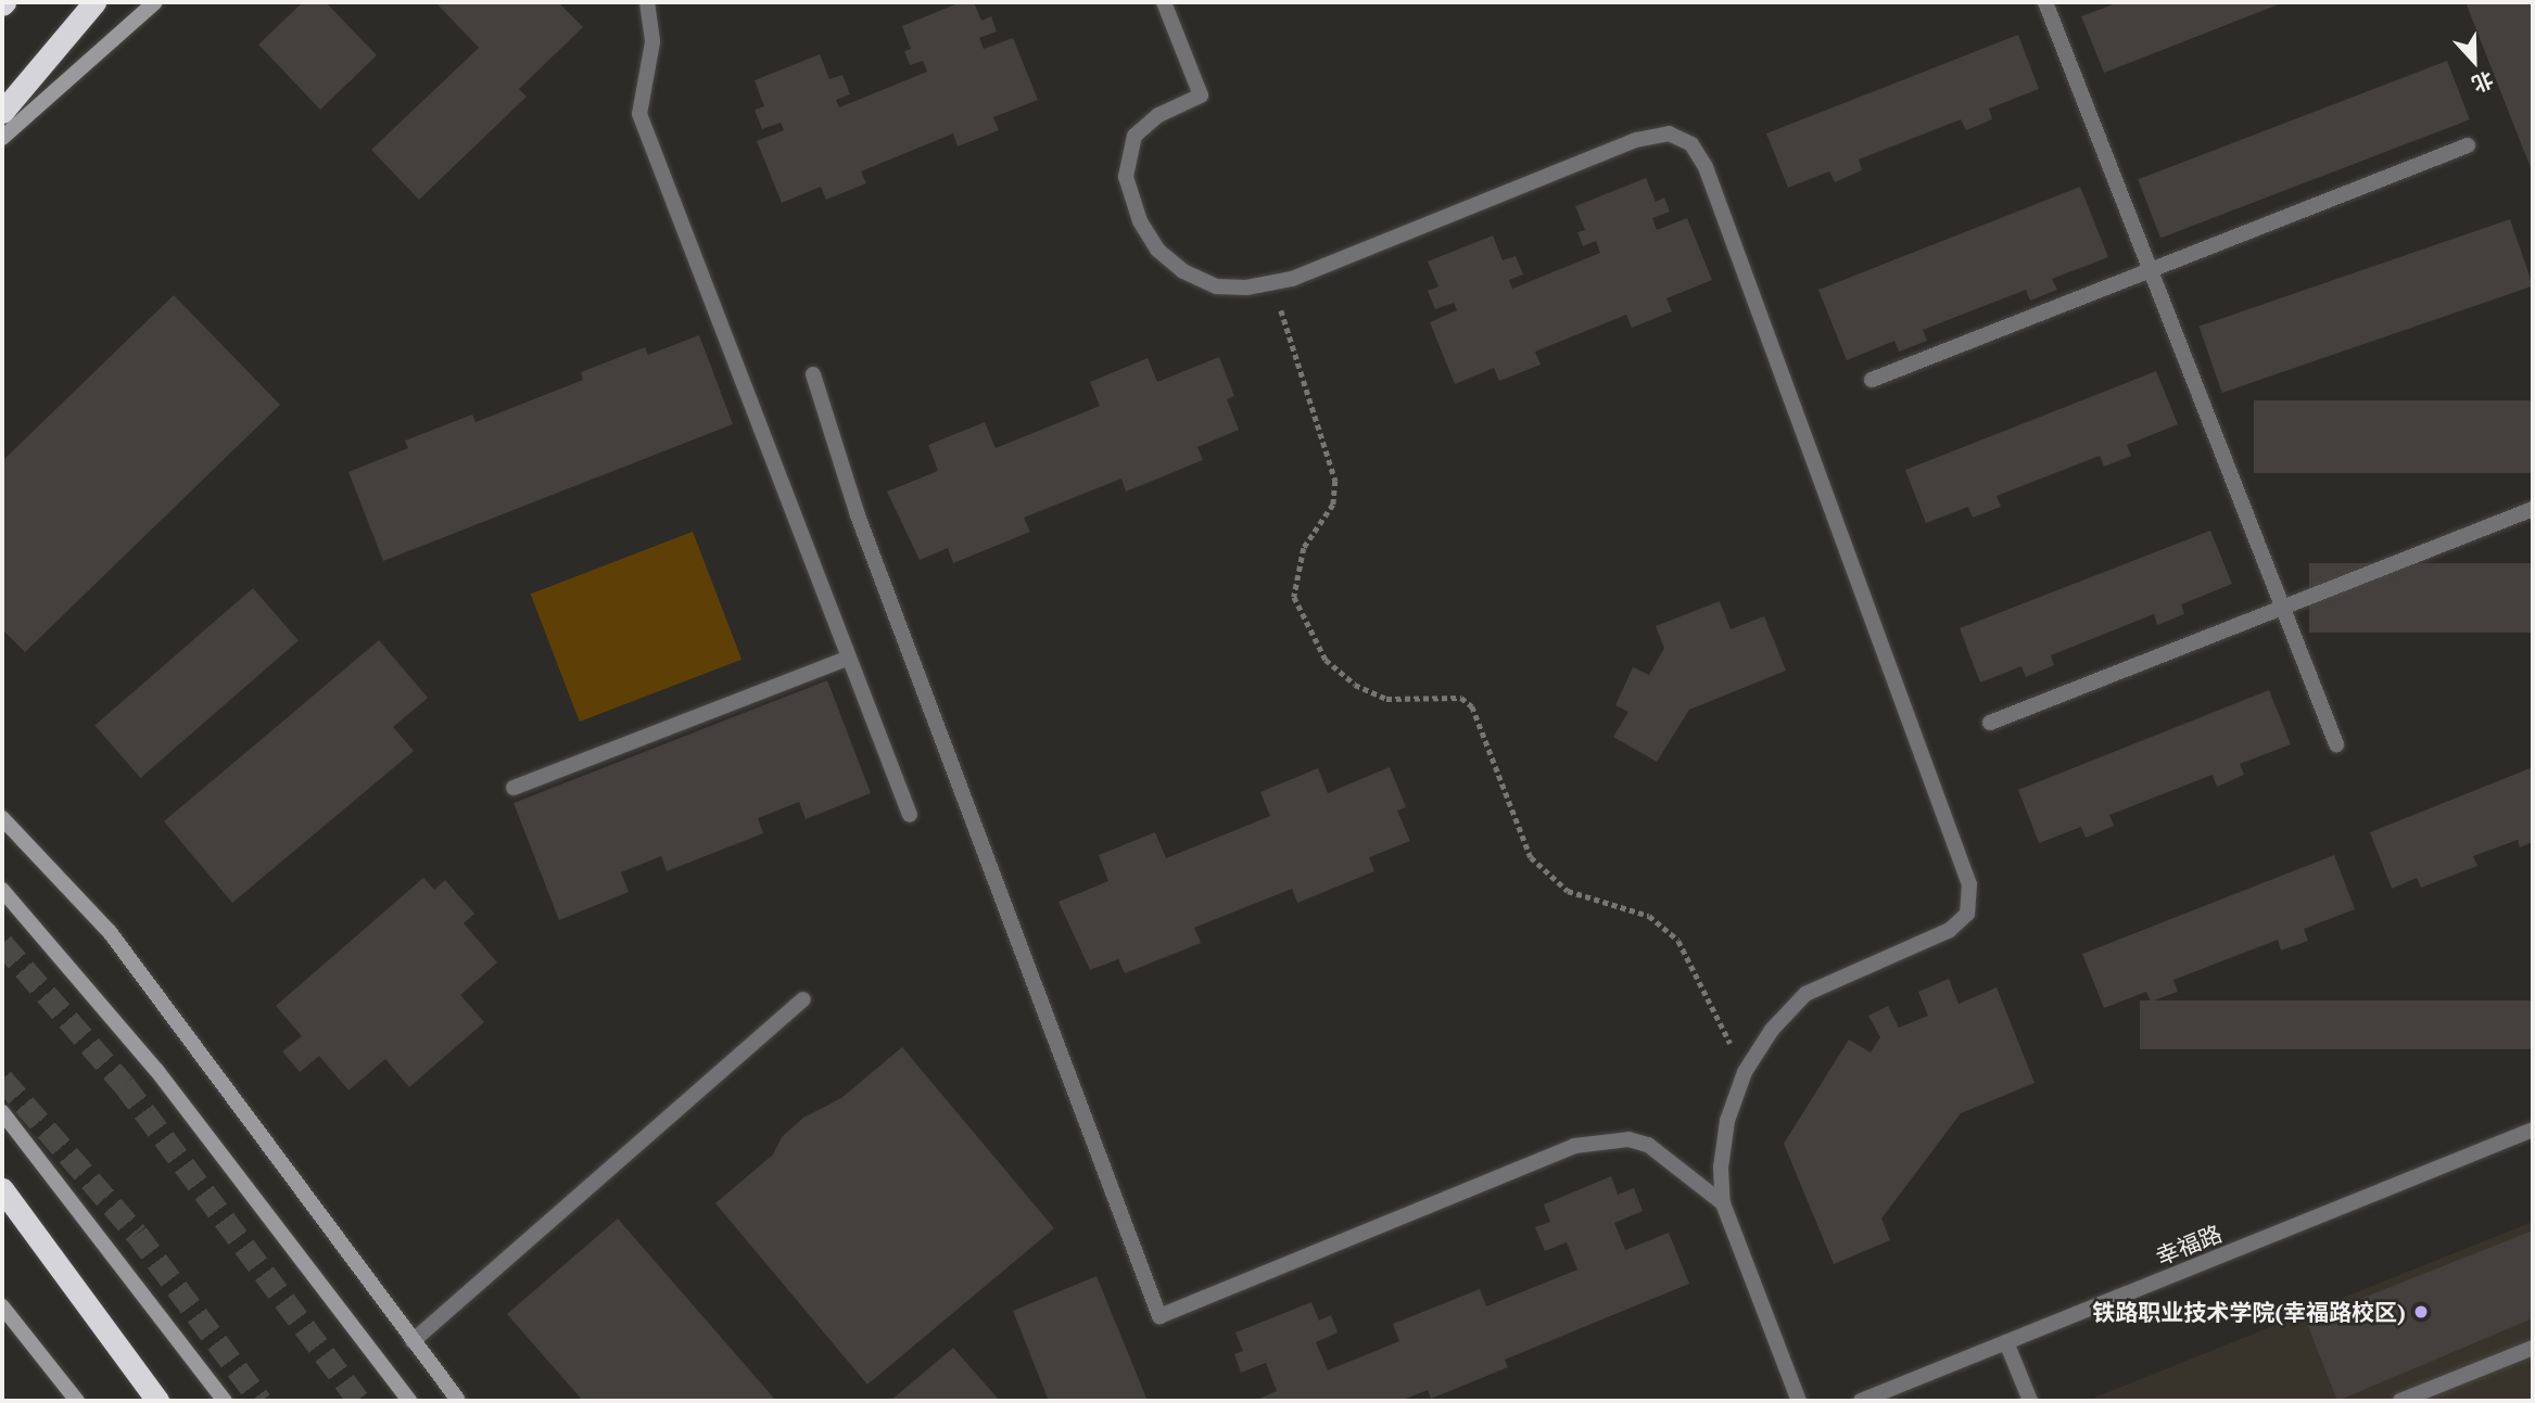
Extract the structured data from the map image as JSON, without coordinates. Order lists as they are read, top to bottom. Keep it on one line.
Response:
{"streets":{"street":["幸福路"]},"places":["铁路职业技术学院(幸福路校区)"],"north":"bottom"}
